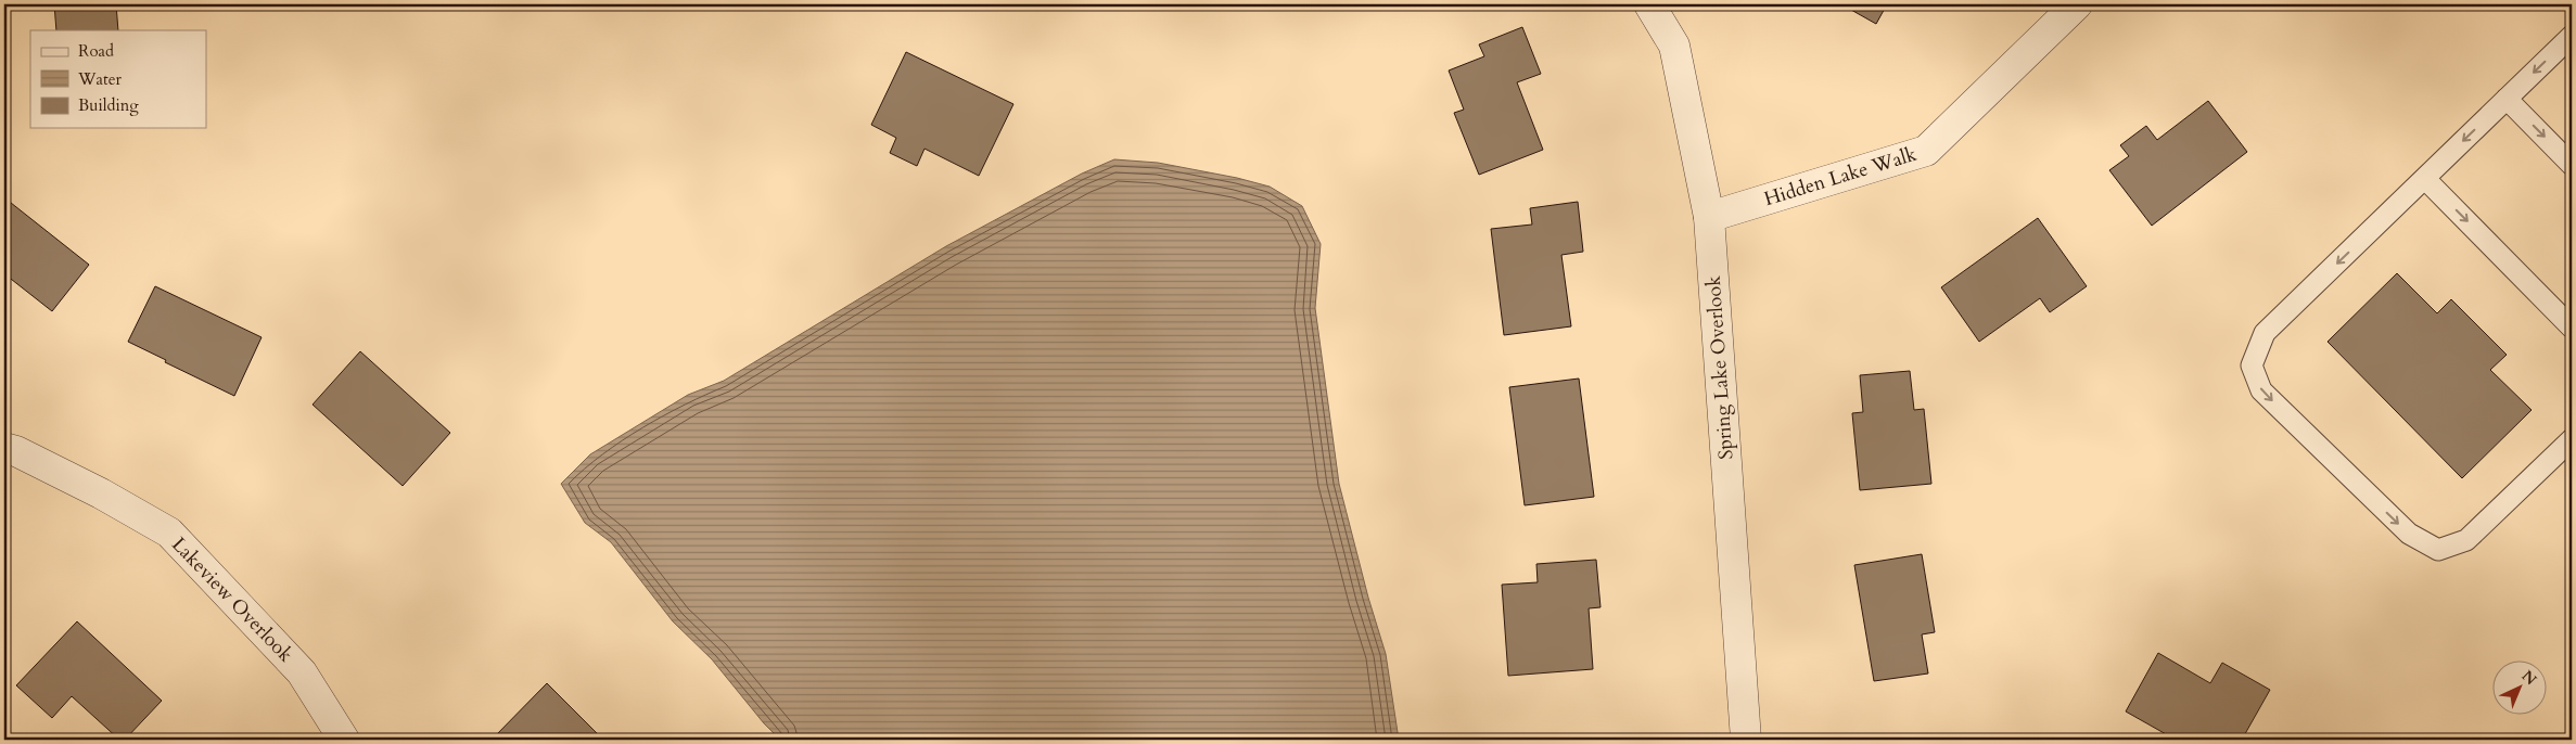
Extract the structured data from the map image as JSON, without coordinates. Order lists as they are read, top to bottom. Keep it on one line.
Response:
{"streets":{"street":["Hidden Lake Walk","Spring Lake Overlook","Lakeview Overlook"]},"crossings":[["Hidden Lake Walk","Spring Lake Overlook"]],"legend":["Road","Water","Building"],"north":"top right"}
